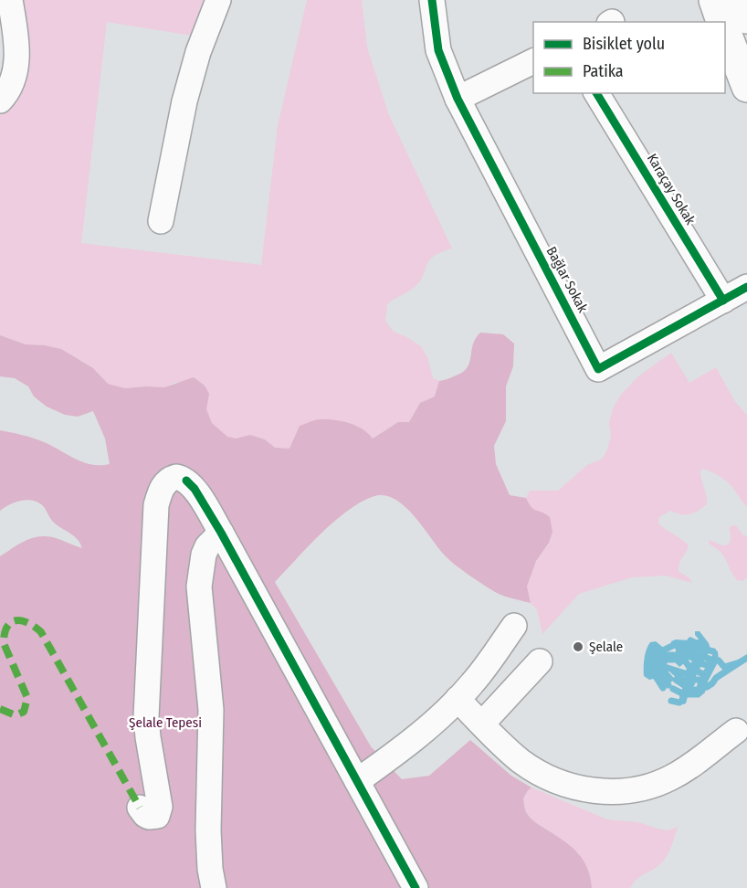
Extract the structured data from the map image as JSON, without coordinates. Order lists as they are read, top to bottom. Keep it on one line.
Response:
{"streets":{"street":["Karaçay Sokak","Bağlar Sokak"]},"crossings":[["Karaçay Sokak","Bağlar Sokak"]],"parks":["Şelale Tepesi"],"places":["Şelale"],"legend":["Bisiklet yolu","Patika"]}
